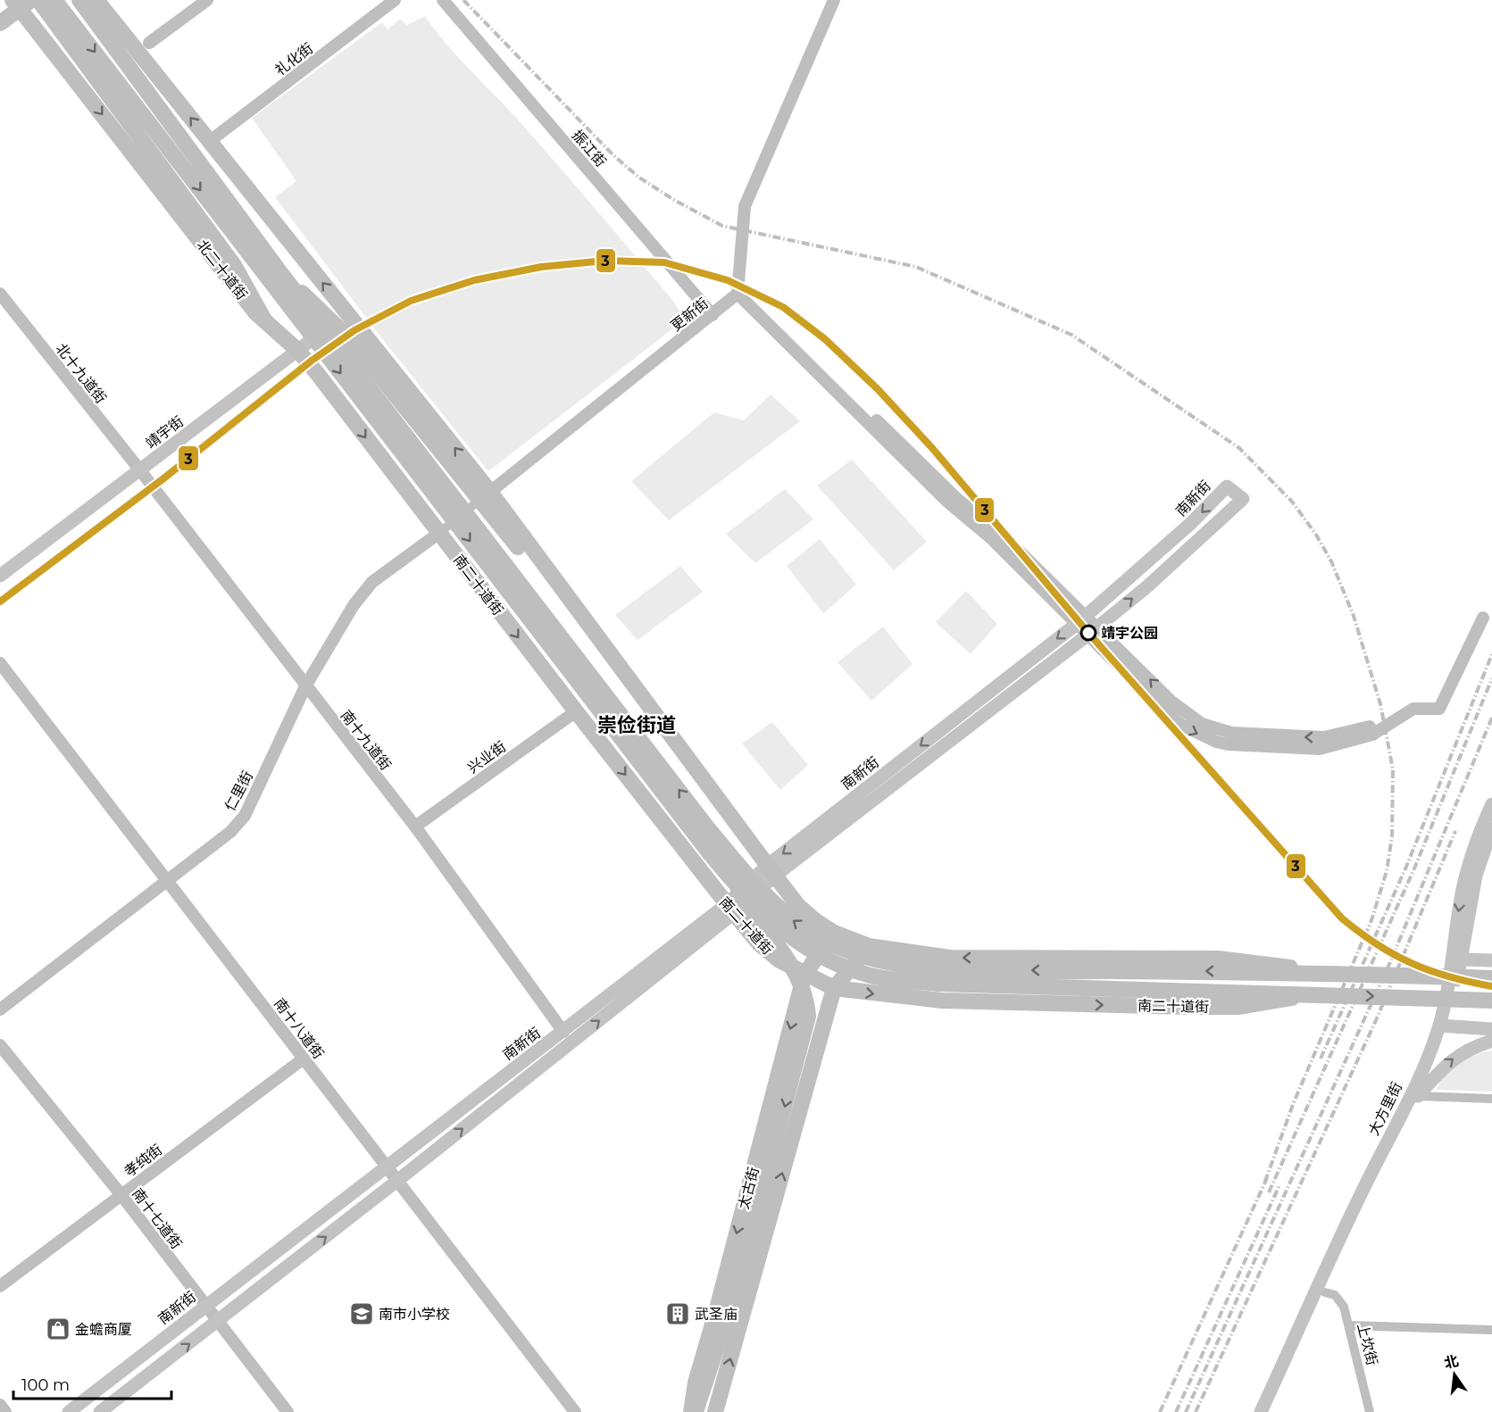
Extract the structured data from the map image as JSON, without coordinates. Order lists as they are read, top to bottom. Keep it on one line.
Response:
{"streets":{"main road":["北二十道街","靖宇街","南新街","南二十道街","大方里街","太古街"],"street":["礼化街","振江街","更新街","北十九道街","南十九道街","兴业街","仁里街","南十八道街","孝纯街","南十七道街","上坎街"]},"crossings":[["振江街","更新街"],["北二十道街","靖宇街"],["北二十道街","南二十道街"],["北二十道街","仁里街"],["北十九道街","靖宇街"],["北十九道街","南十九道街"],["靖宇街","南十九道街"],["南新街","南二十道街"],["南新街","南十九道街"],["南新街","南十八道街"],["南新街","南十七道街"],["南二十道街","兴业街"],["南二十道街","仁里街"],["南二十道街","太古街"],["南十九道街","兴业街"],["南十九道街","仁里街"],["仁里街","南十八道街"],["南十八道街","孝纯街"],["大方里街","上坎街"],["孝纯街","南十七道街"]],"districts":["崇俭街道"],"places":{"other":["靖宇公园"],"school or university":["南市小学校"],"building":["武圣庙"],"shop":["金蟾商厦"]},"lines":["transit line 3"],"scale_bar":"100 m","north":"top"}
